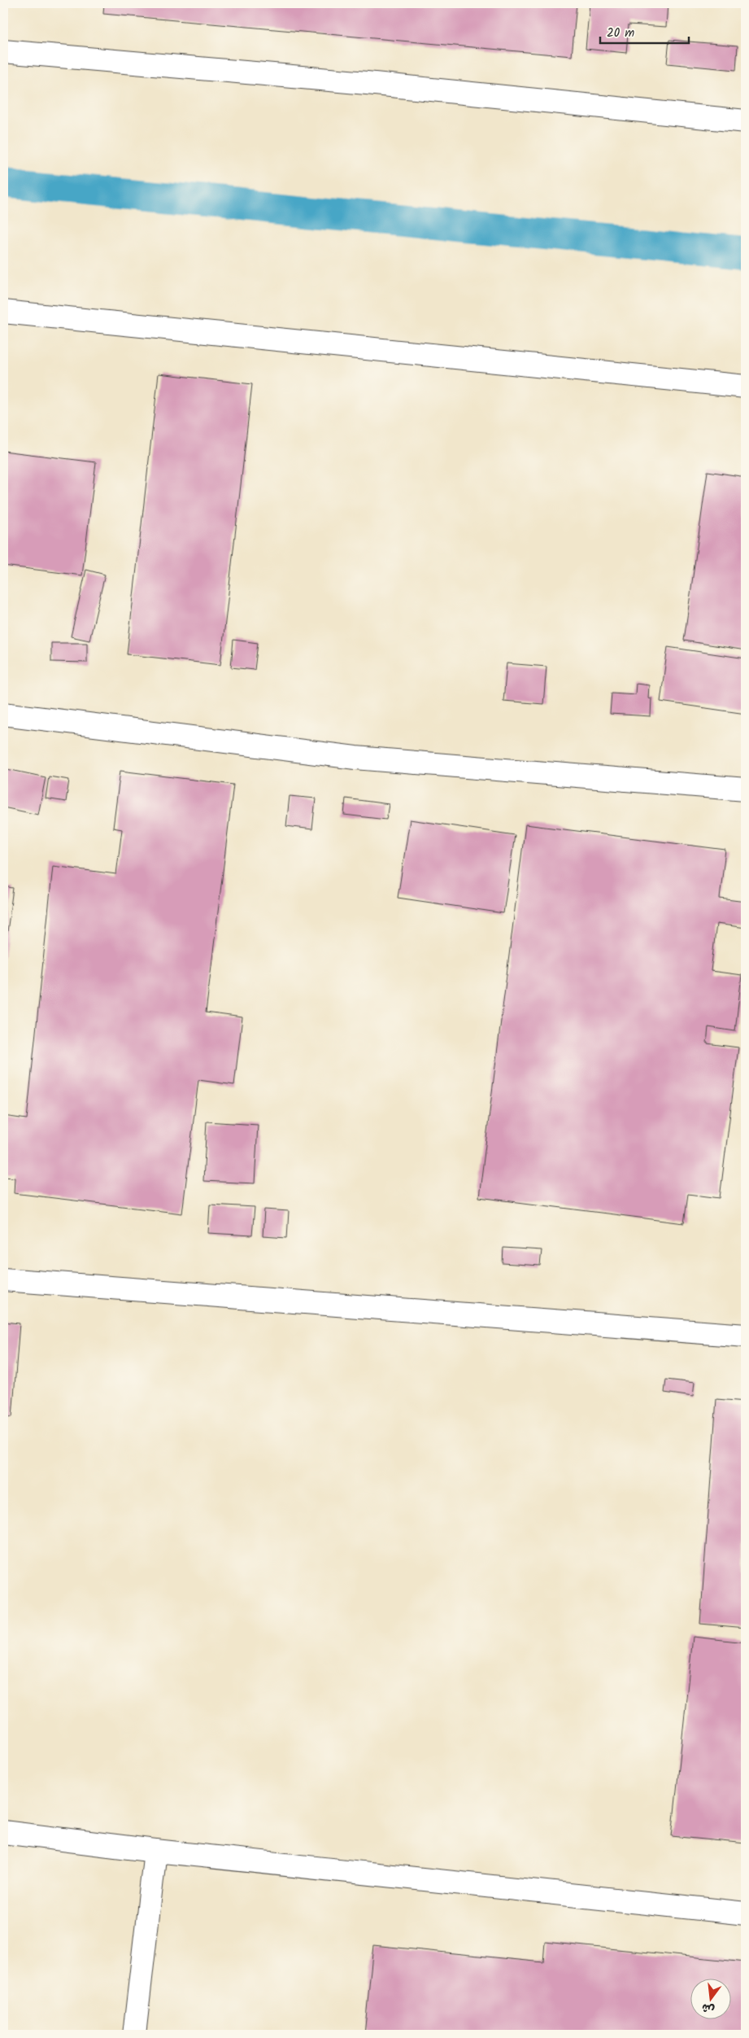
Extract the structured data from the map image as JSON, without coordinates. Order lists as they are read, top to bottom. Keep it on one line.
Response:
{"scale_bar":"20 m","north":"bottom"}
